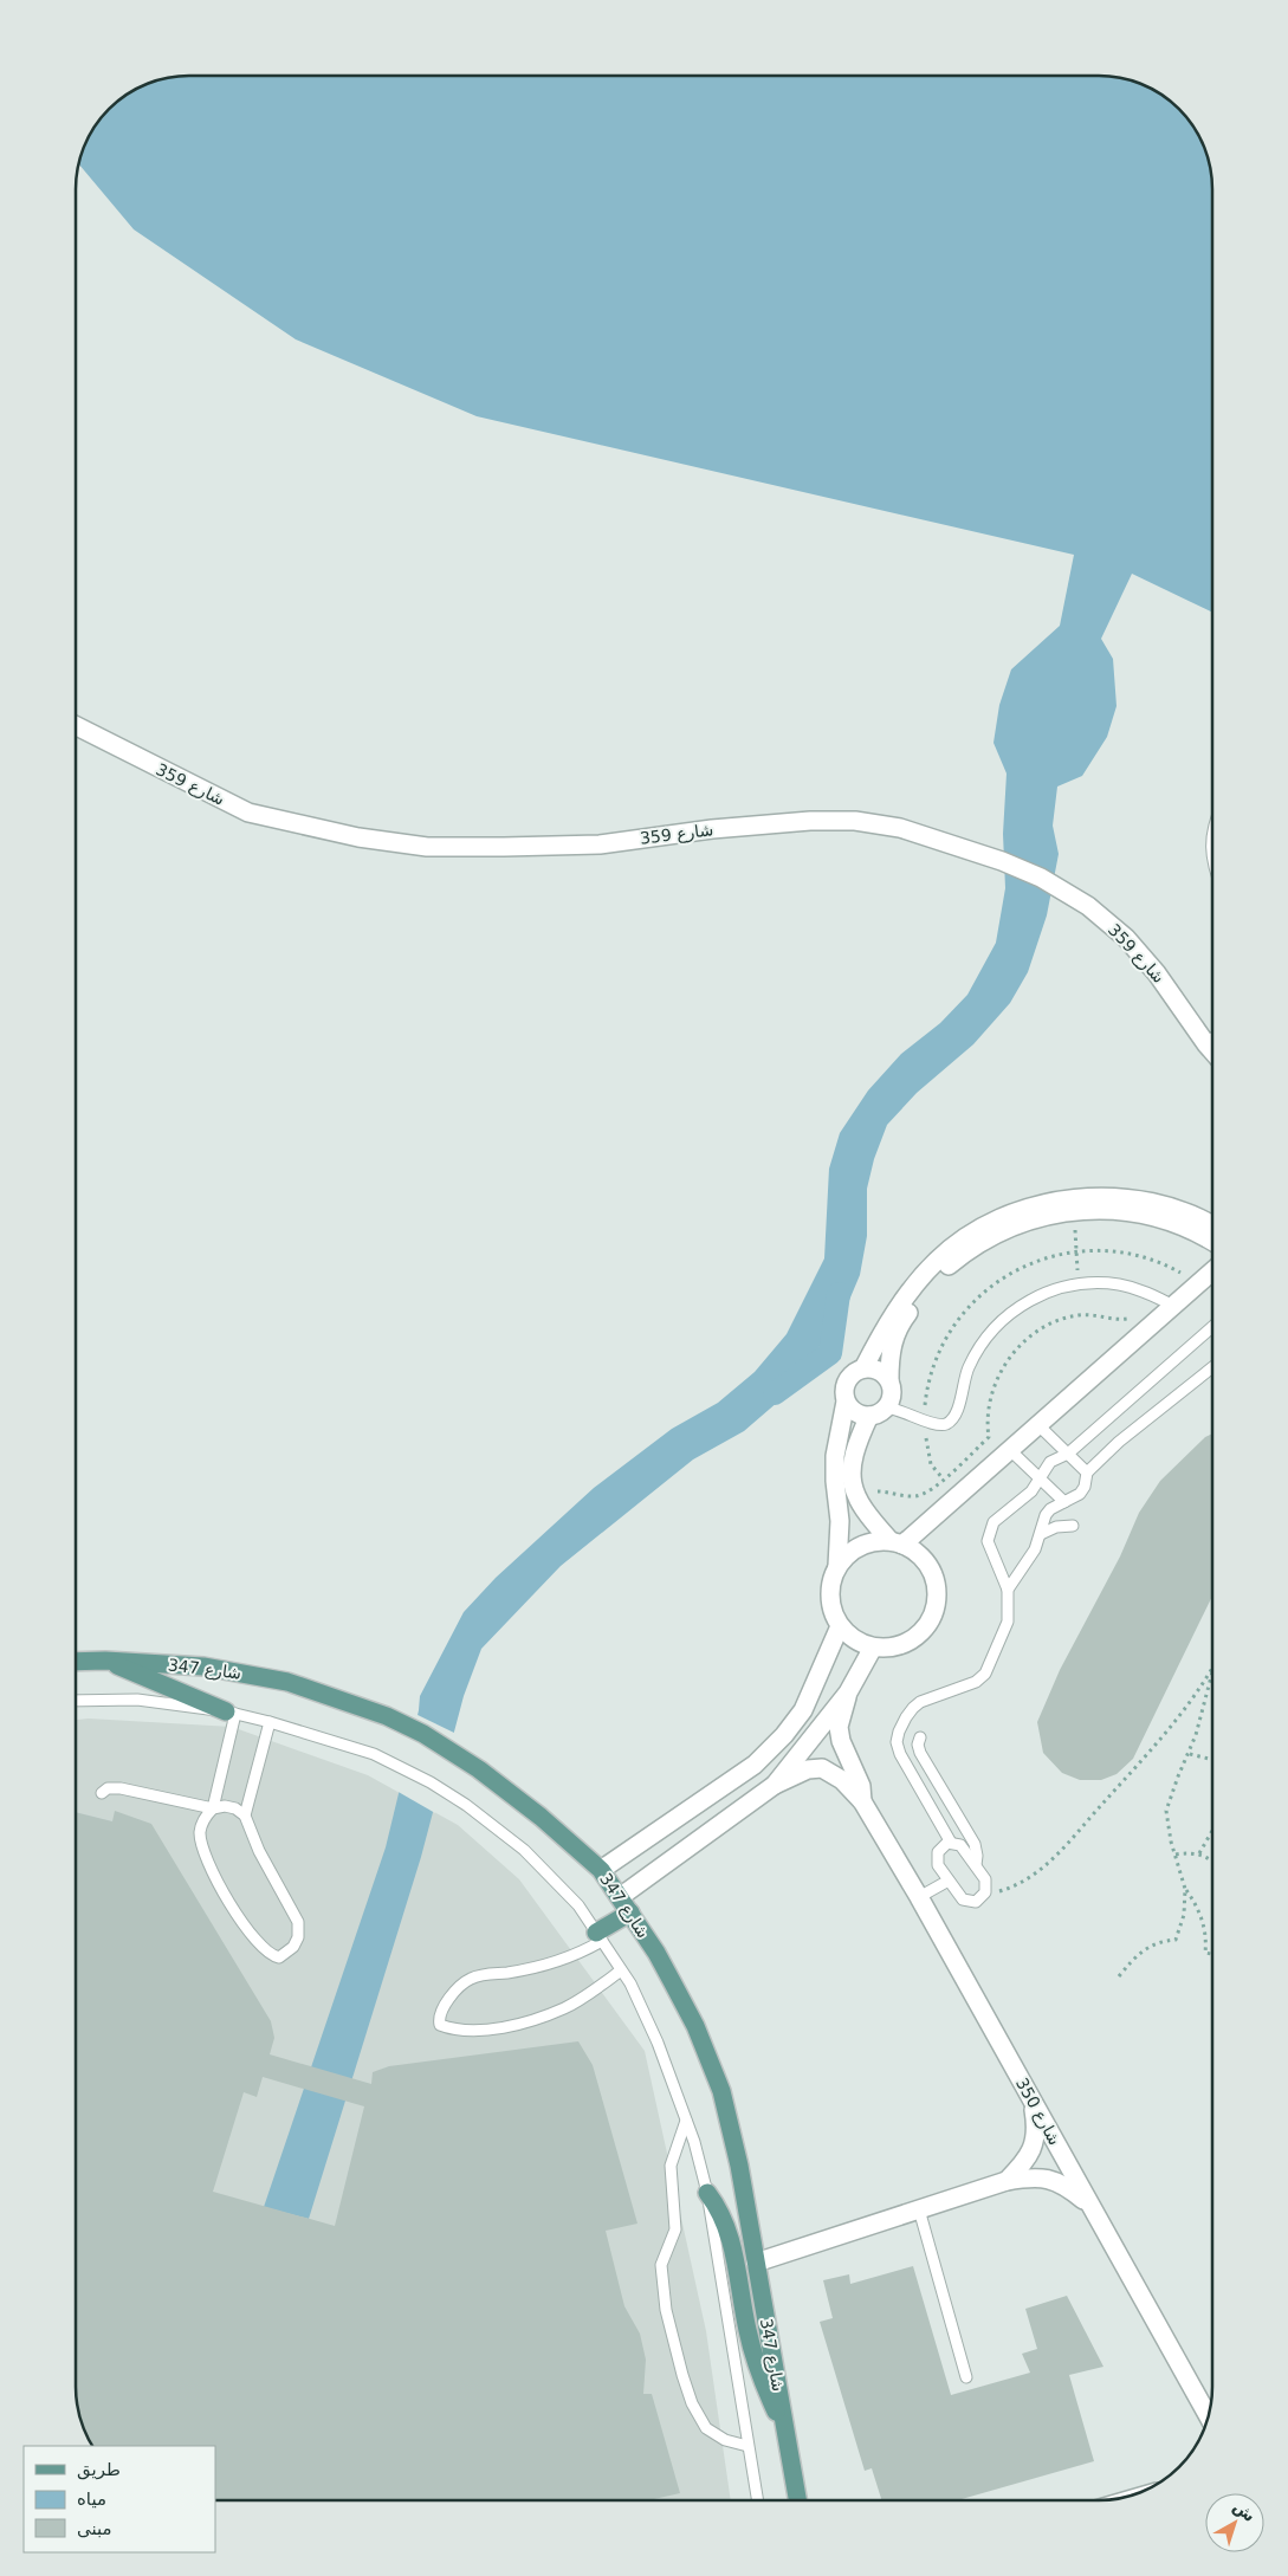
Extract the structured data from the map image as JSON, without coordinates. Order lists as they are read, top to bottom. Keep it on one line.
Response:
{"streets":{"main road":["شارع 347"],"street":["شارع 359","شارع 350"]},"legend":["طريق","مياه","مبنى"],"north":"top right"}
